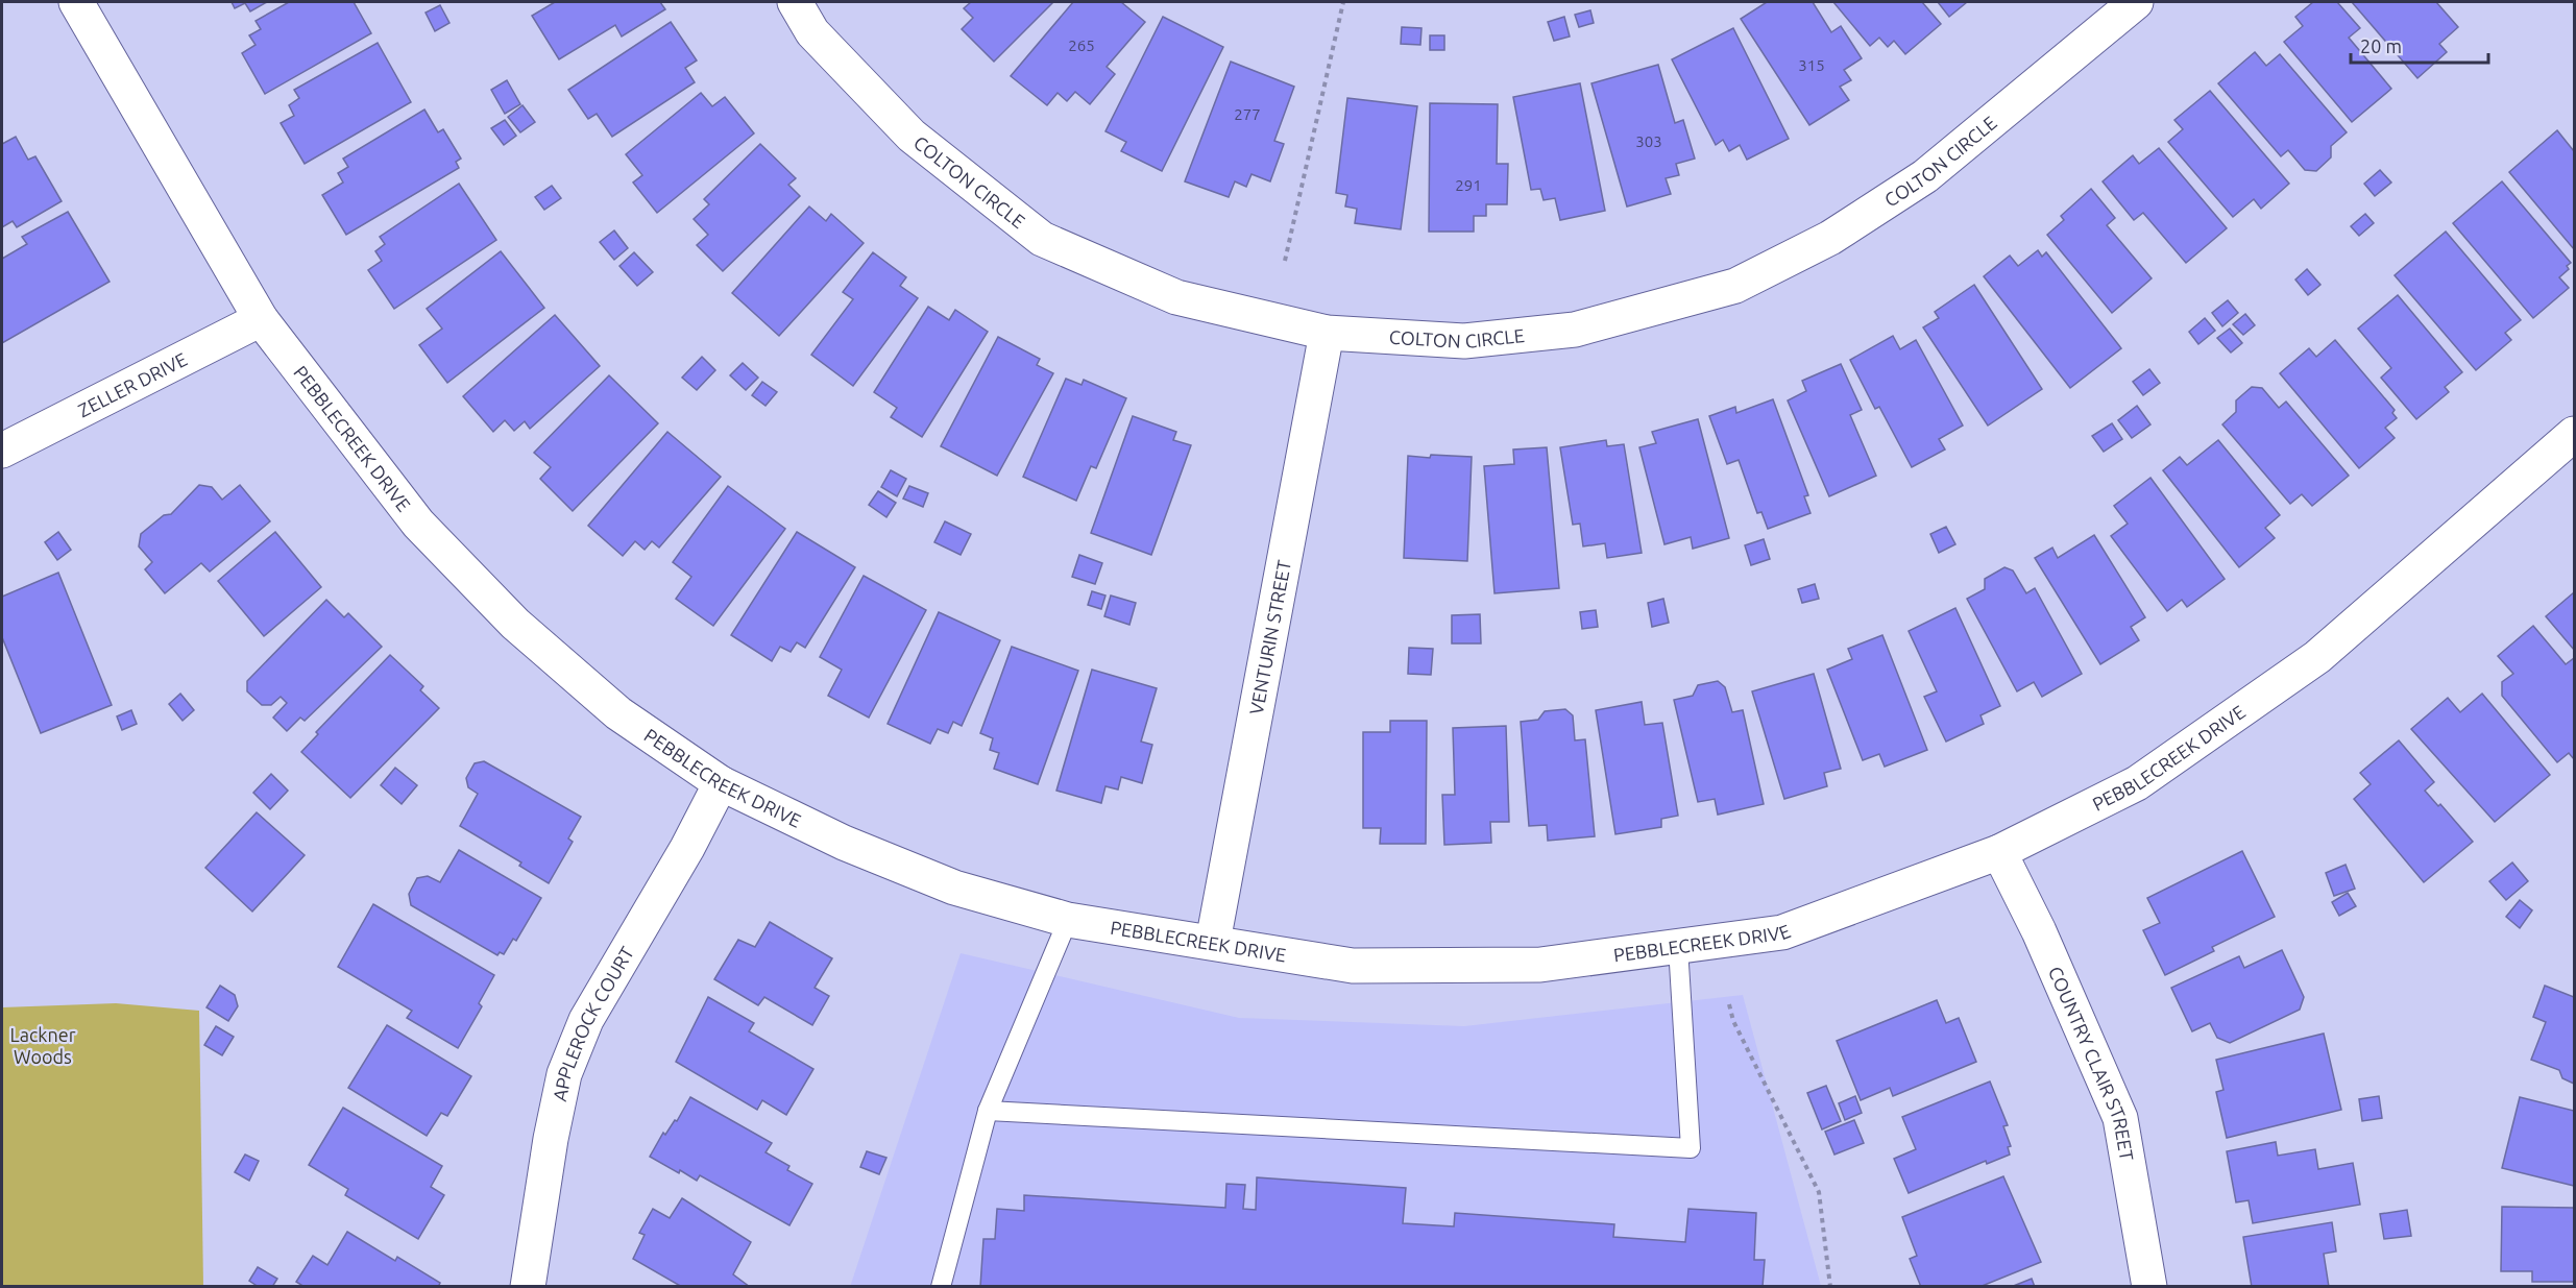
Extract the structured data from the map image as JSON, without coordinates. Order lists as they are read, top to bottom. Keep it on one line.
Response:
{"streets":{"street":["COLTON CIRCLE","ZELLER DRIVE","PEBBLECREEK DRIVE","VENTURIN STREET","APPLEROCK COURT","COUNTRY CLAIR STREET"]},"crossings":[["COLTON CIRCLE","VENTURIN STREET"],["ZELLER DRIVE","PEBBLECREEK DRIVE"],["PEBBLECREEK DRIVE","VENTURIN STREET"],["PEBBLECREEK DRIVE","APPLEROCK COURT"],["PEBBLECREEK DRIVE","COUNTRY CLAIR STREET"]],"parks":["Lackner Woods"],"house_numbers":["265","315","277","303","291"],"scale_bar":"20 m"}
